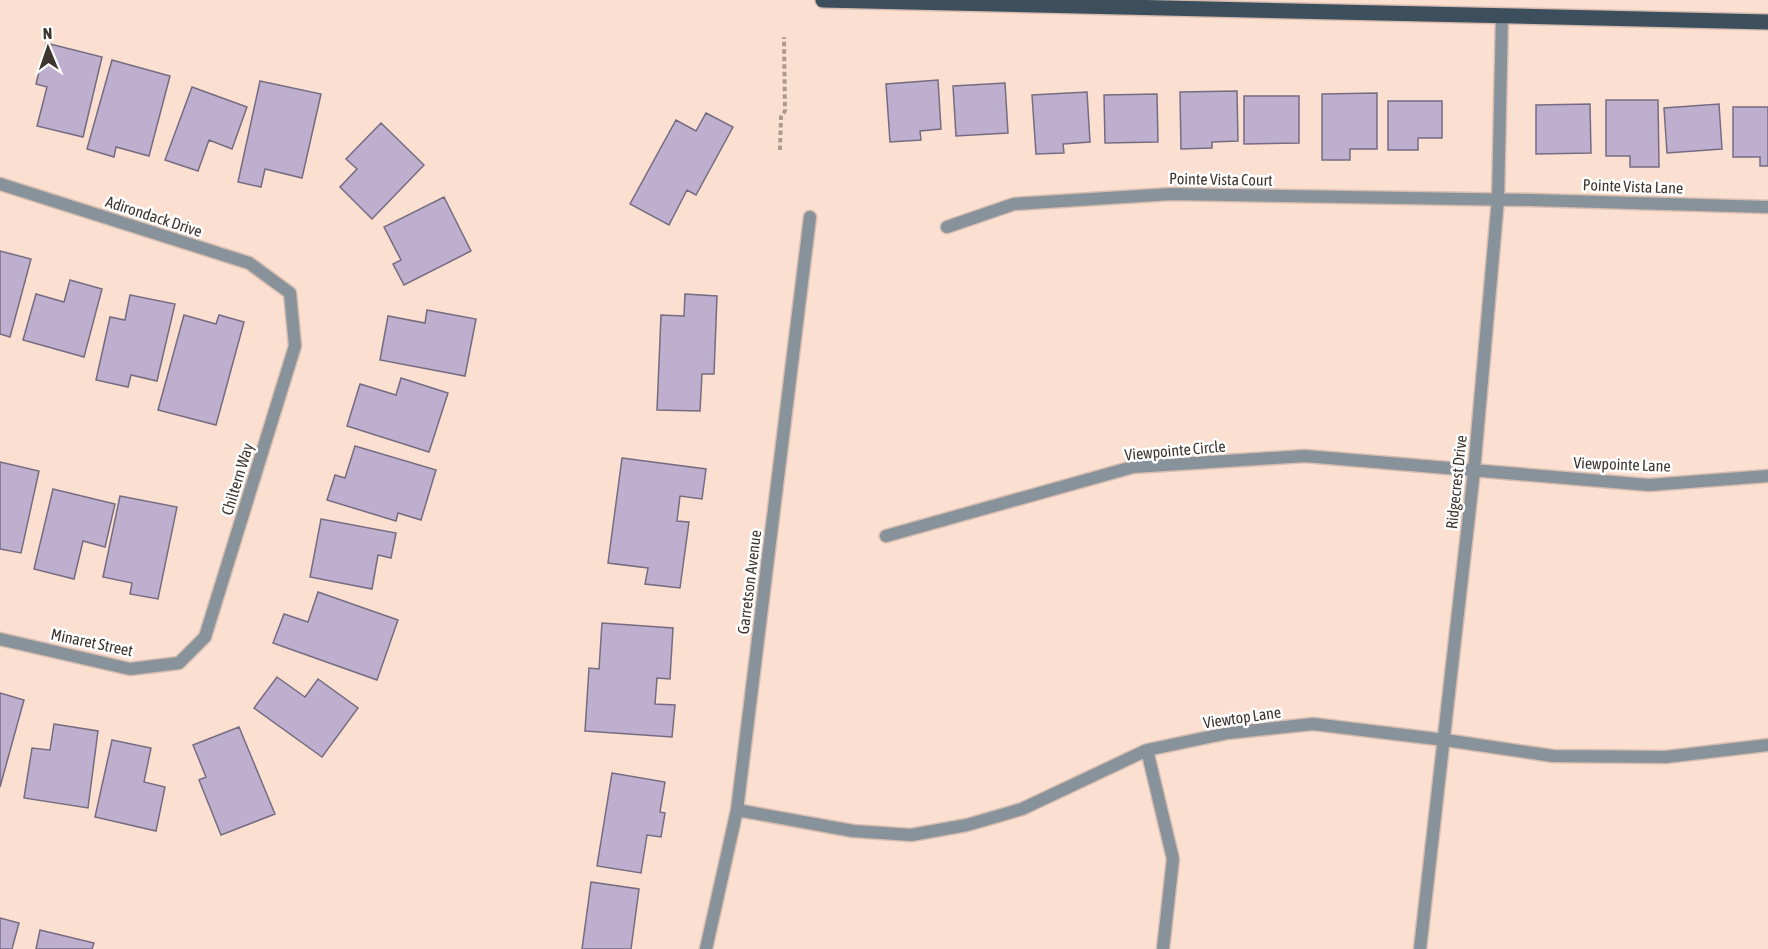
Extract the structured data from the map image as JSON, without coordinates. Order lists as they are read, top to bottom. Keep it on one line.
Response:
{"streets":{"street":["Pointe Vista Court","Pointe Vista Lane","Adirondack Drive","Viewpointe Circle","Viewpointe Lane","Chiltern Way","Ridgecrest Drive","Garretson Avenue","Minaret Street","Viewtop Lane"]},"crossings":[["Pointe Vista Court","Pointe Vista Lane"],["Pointe Vista Court","Ridgecrest Drive"],["Pointe Vista Lane","Ridgecrest Drive"],["Adirondack Drive","Chiltern Way"],["Viewpointe Circle","Viewpointe Lane"],["Viewpointe Circle","Ridgecrest Drive"],["Viewpointe Lane","Ridgecrest Drive"],["Chiltern Way","Minaret Street"],["Ridgecrest Drive","Viewtop Lane"],["Garretson Avenue","Viewtop Lane"]],"north":"top"}
